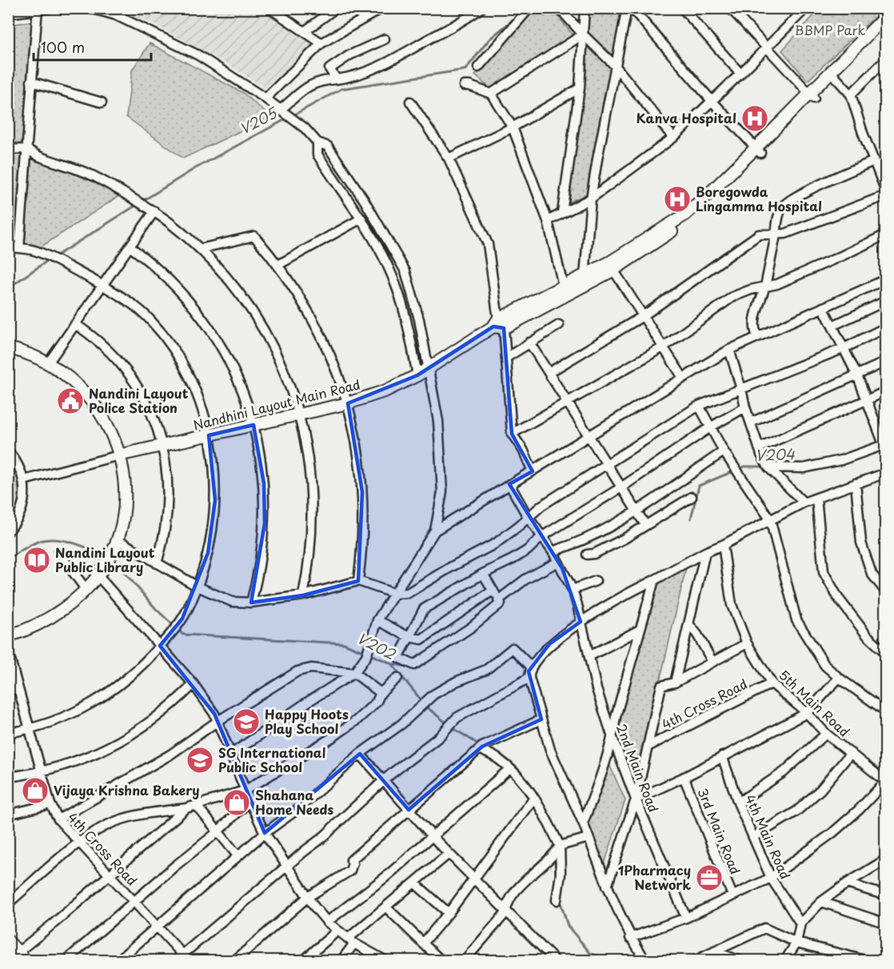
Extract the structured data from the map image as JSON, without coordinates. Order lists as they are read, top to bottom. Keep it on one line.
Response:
{"streets":{"main road":["Nandhini Layout Main Road"],"street":["5th Main Road","4th Cross Road","2nd Main Road","3rd Main Road","4th Main Road"]},"crossings":[["5th Main Road","4th Cross Road"]],"water":["V205","V204","V202"],"parks":["BBMP Park"],"places":{"hospital":["Kanva Hospital","Boregowda Lingamma Hospital"],"public building":["Nandini Layout Police Station"],"library":["Nandini Layout Public Library"],"school or university":["Happy Hoots Play School","SG International Public School"],"shop":["Vijaya Krishna Bakery","Shahana Home Needs"],"office":["1Pharmacy Network"]},"scale_bar":"100 m"}
